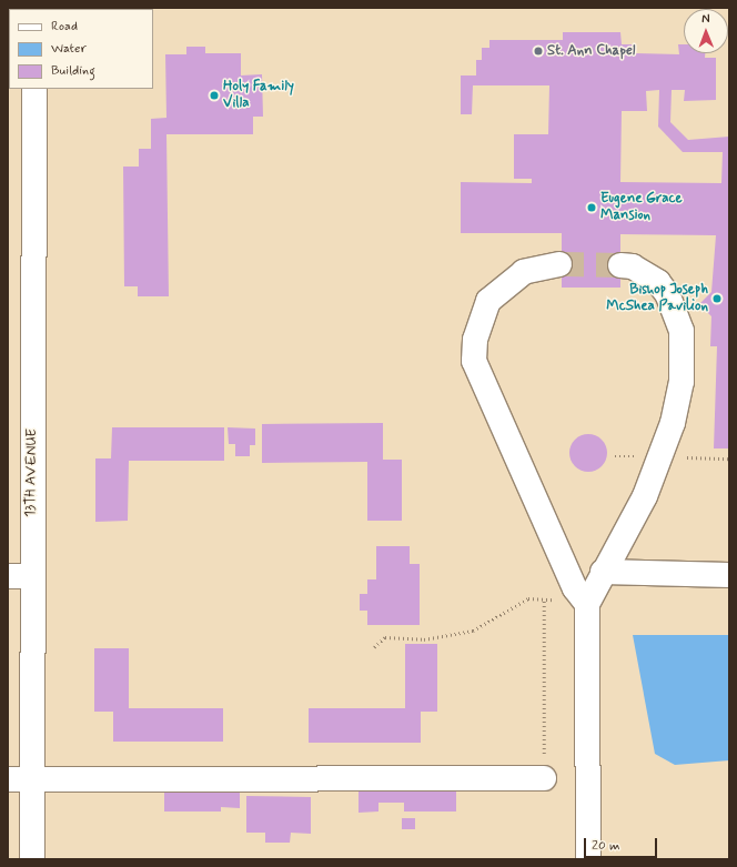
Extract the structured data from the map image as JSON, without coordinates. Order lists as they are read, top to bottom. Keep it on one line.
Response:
{"streets":{"street":["13TH AVENUE"]},"places":["St. Ann Chapel","Holy Family Villa","Eugene Grace Mansion","Bishop Joseph McShea Pavilion"],"legend":["Road","Water","Building"],"scale_bar":"20 m","north":"top"}
